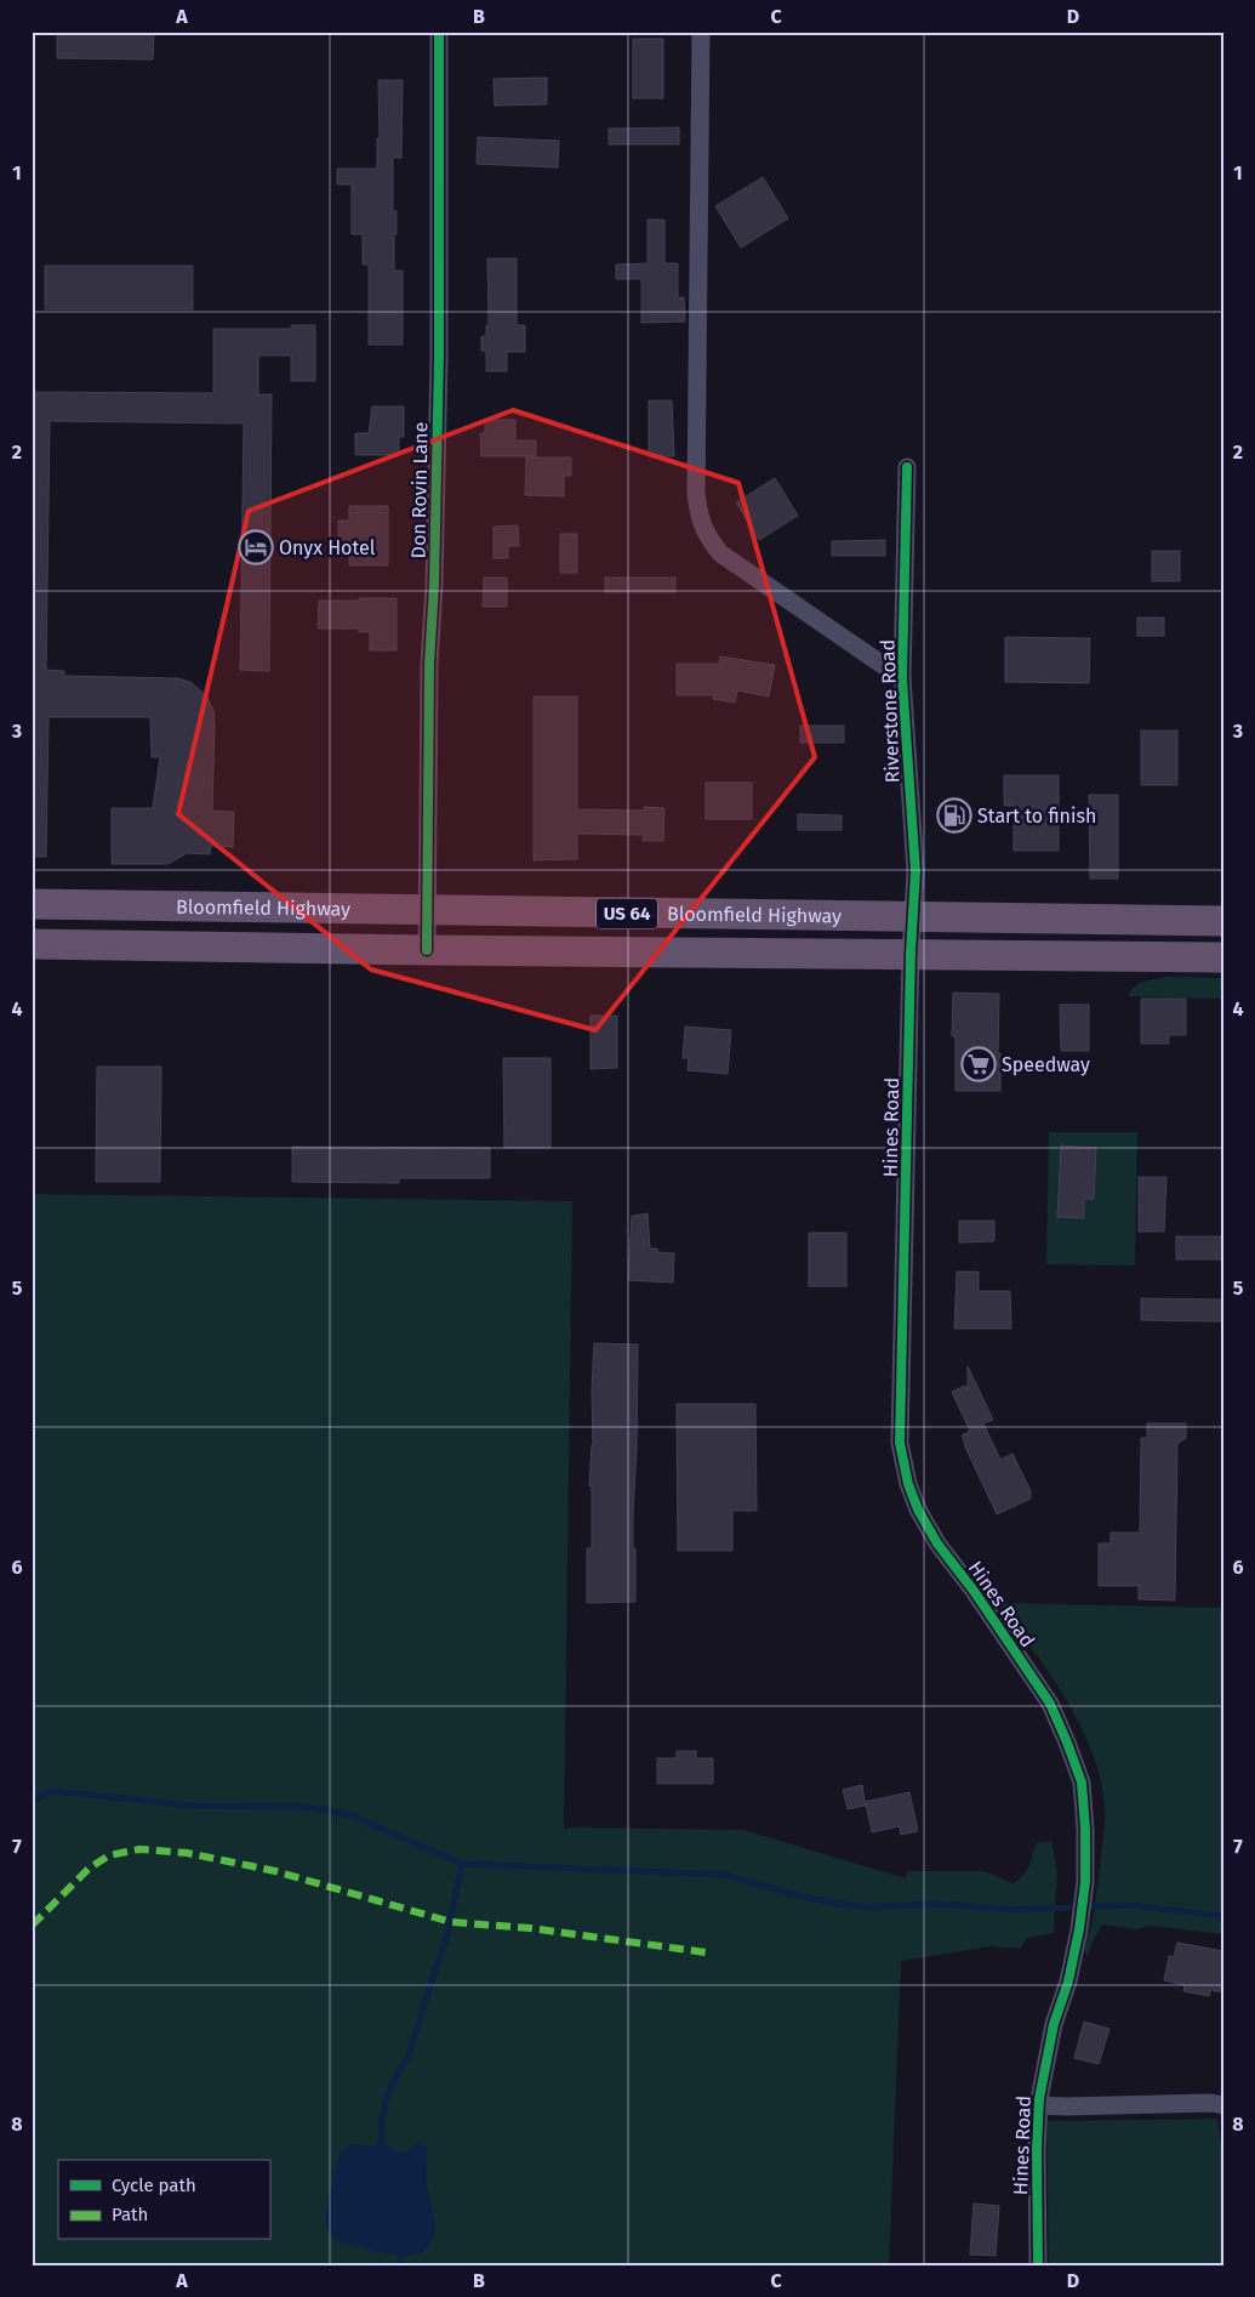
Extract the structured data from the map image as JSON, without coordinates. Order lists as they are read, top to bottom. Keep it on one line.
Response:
{"streets":{"highway":["Bloomfield Highway","US 64"],"street":["Don Rovin Lane","Riverstone Road","Hines Road"]},"crossings":[["Don Rovin Lane","Bloomfield Highway"],["Riverstone Road","Bloomfield Highway"],["Riverstone Road","Hines Road"],["Bloomfield Highway","Hines Road"]],"places":{"hotel":["Onyx Hotel"],"fuel station":["Start to finish"],"supermarket":["Speedway"]},"legend":["Cycle path","Path"],"grid":{"columns":["A","B","C","D"],"rows":["1","2","3","4","5","6","7","8"]}}
